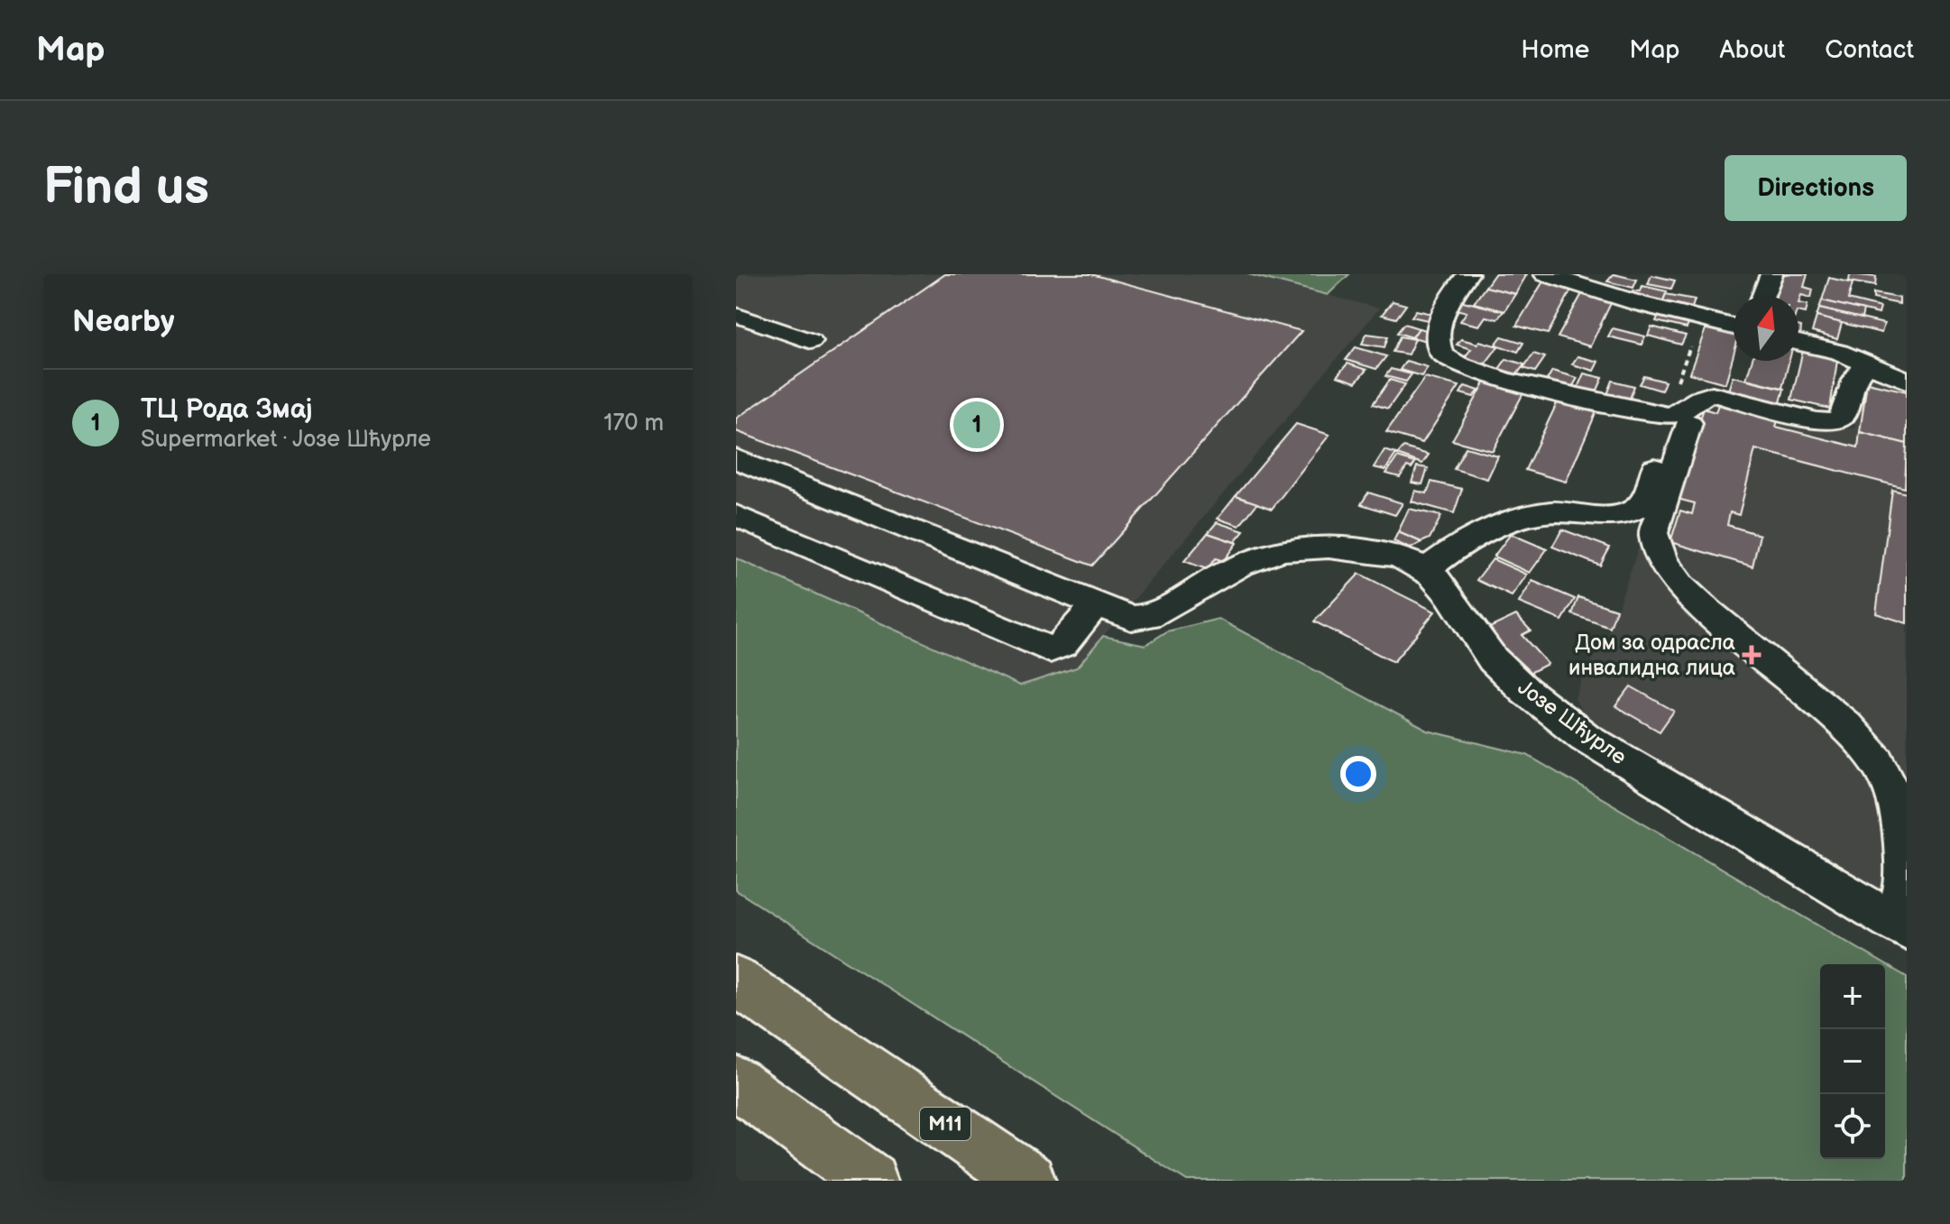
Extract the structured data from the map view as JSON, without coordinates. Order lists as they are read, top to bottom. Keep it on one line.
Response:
{"streets":{"highway":["M11"],"street":["Јозе Шћурле"]},"places":{"health":["Дом за одрасла инвалидна лица"]},"north":"top","page":{"header":"Map","nav":["Home","Map","About","Contact"],"buttons":"Directions","title":"Find us","heading":"Nearby","list":[{"mark":"1","name":"ТЦ Рода Змај","note":"Supermarket · Јозе Шћурле","value":"170 m"}],"pins":"1","map_buttons":["+","−"]}}
